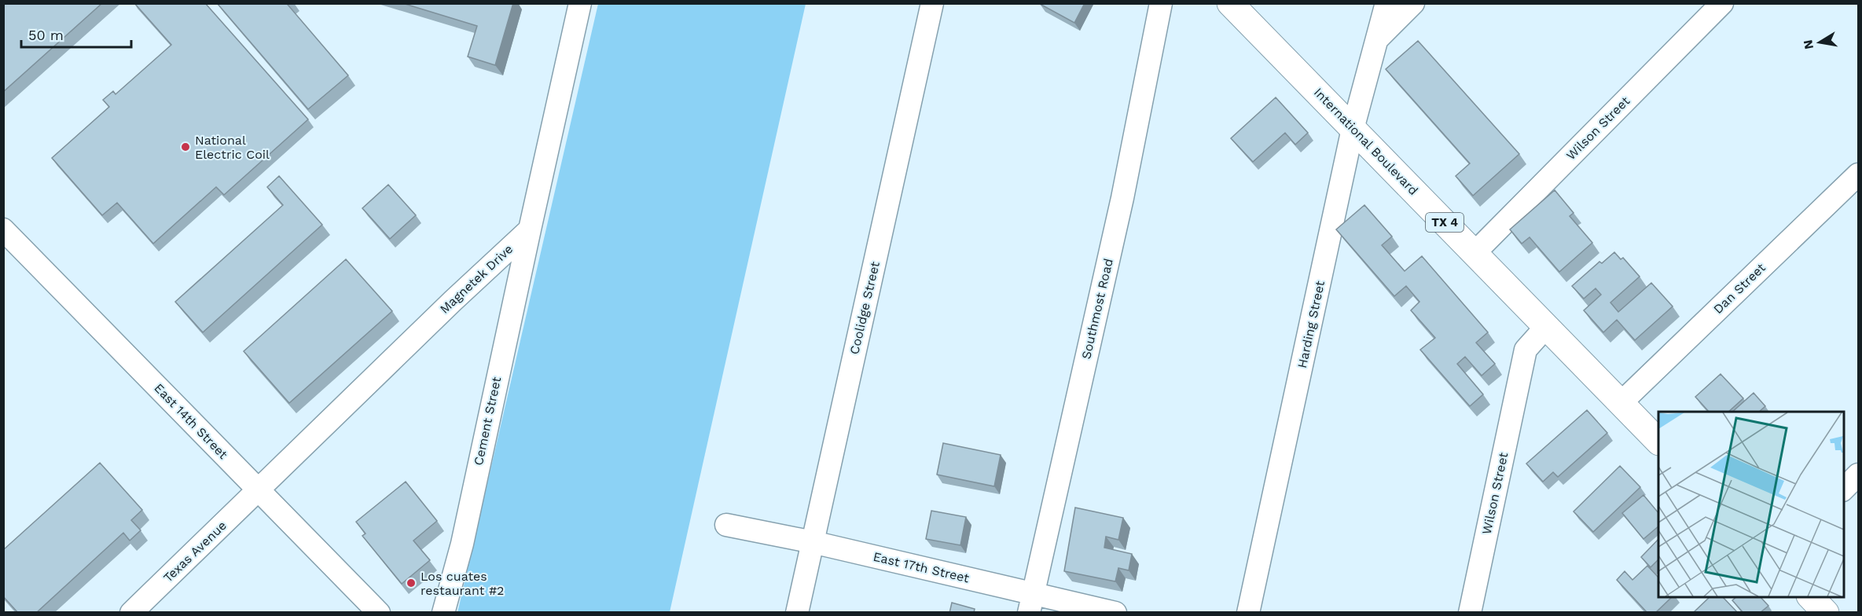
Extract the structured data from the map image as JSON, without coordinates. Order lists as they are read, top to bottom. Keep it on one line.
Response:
{"streets":{"main road":["International Boulevard","TX 4"],"street":["Wilson Street","Magnetek Drive","Dan Street","Coolidge Street","Southmost Road","Harding Street","East 14th Street","Cement Street","Texas Avenue","East 17th Street"]},"crossings":[["Wilson Street","International Boulevard"],["International Boulevard","Dan Street"],["International Boulevard","Harding Street"],["Magnetek Drive","East 14th Street"],["Magnetek Drive","Cement Street"],["Magnetek Drive","Texas Avenue"],["Coolidge Street","East 17th Street"],["Southmost Road","East 17th Street"],["East 14th Street","Texas Avenue"]],"places":["National Electric Coil","Los cuates restaurant #2"],"scale_bar":"50 m","north":"left"}
